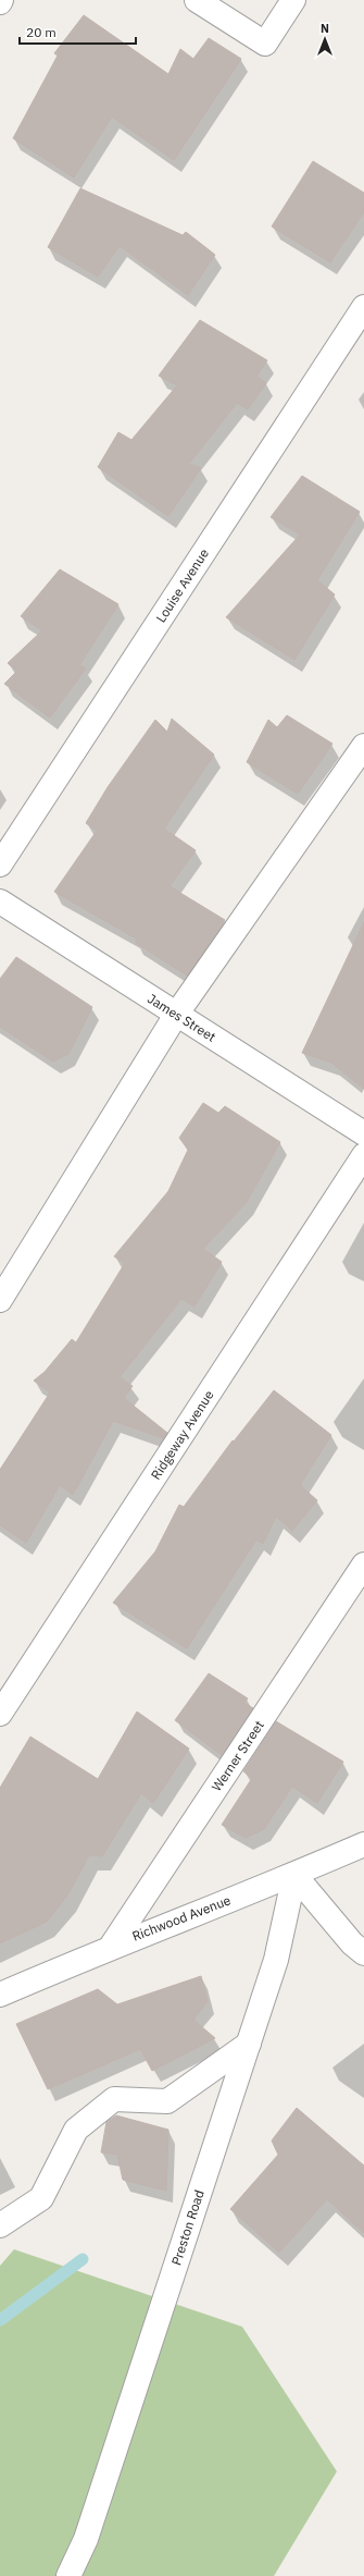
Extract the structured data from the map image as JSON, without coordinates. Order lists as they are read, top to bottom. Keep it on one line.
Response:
{"streets":{"street":["Louise Avenue","James Street","Ridgeway Avenue","Werner Street","Richwood Avenue","Preston Road"]},"crossings":[["Werner Street","Richwood Avenue"],["Richwood Avenue","Preston Road"]],"scale_bar":"20 m","north":"top"}
